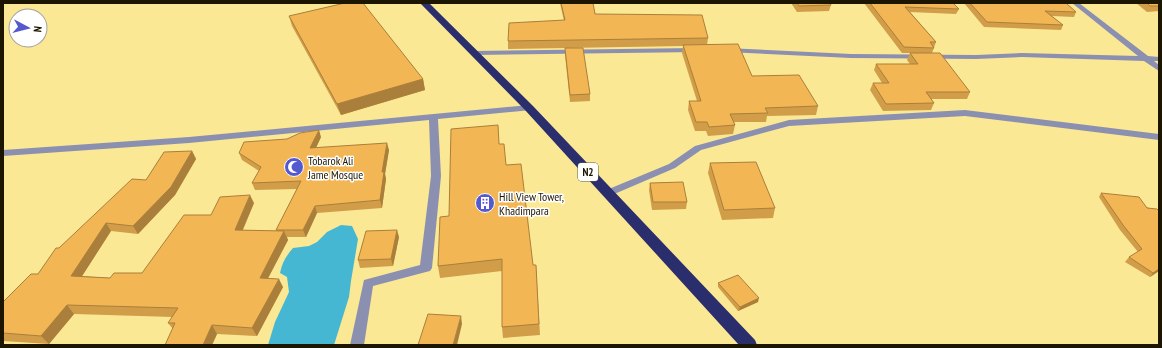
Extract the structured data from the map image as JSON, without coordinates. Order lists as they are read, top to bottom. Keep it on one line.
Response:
{"streets":{"highway":["N2"]},"places":{"mosque":["Tobarok Ali Jame Mosque"],"building":["Hill View Tower, Khadimpara"]},"north":"right"}
